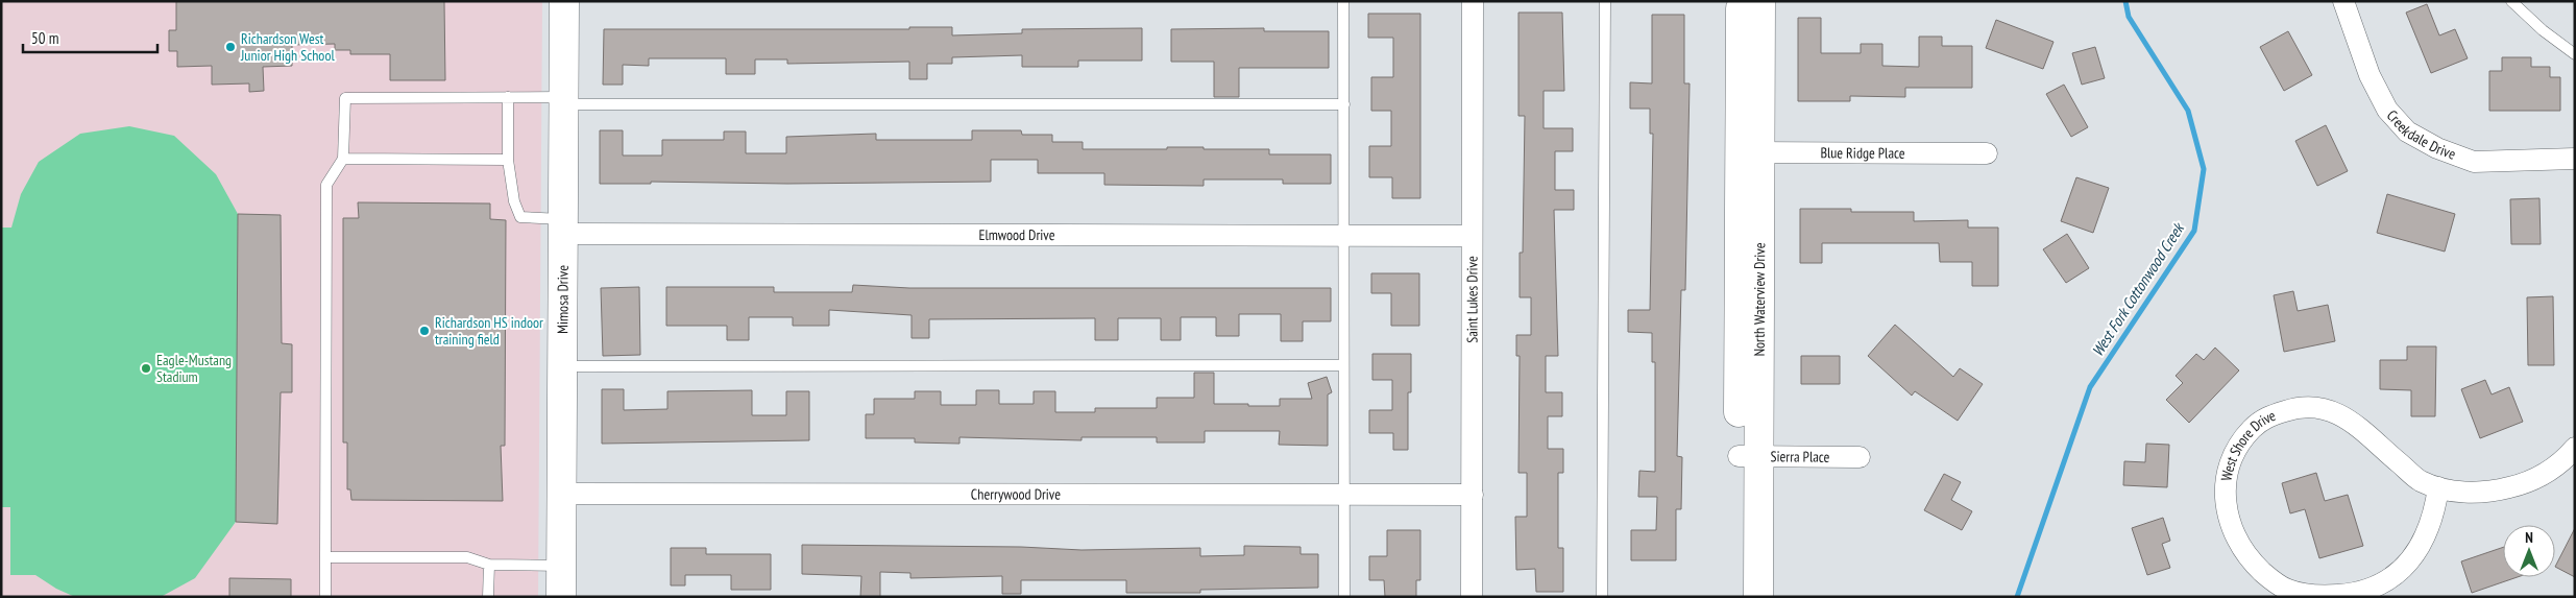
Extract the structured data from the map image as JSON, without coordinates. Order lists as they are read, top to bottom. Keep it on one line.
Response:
{"streets":{"street":["Creekdale Drive","Blue Ridge Place","Elmwood Drive","Saint Lukes Drive","Mimosa Drive","North Waterview Drive","West Shore Drive","Sierra Place","Cherrywood Drive"]},"crossings":[["Blue Ridge Place","North Waterview Drive"],["Elmwood Drive","Saint Lukes Drive"],["Elmwood Drive","Mimosa Drive"],["Saint Lukes Drive","Cherrywood Drive"],["Mimosa Drive","Cherrywood Drive"],["North Waterview Drive","Sierra Place"]],"water":["West Fork Cottonwood Creek"],"places":["Richardson West Junior High School","Richardson HS indoor training field","Eagle-Mustang Stadium"],"scale_bar":"50 m","north":"top"}
